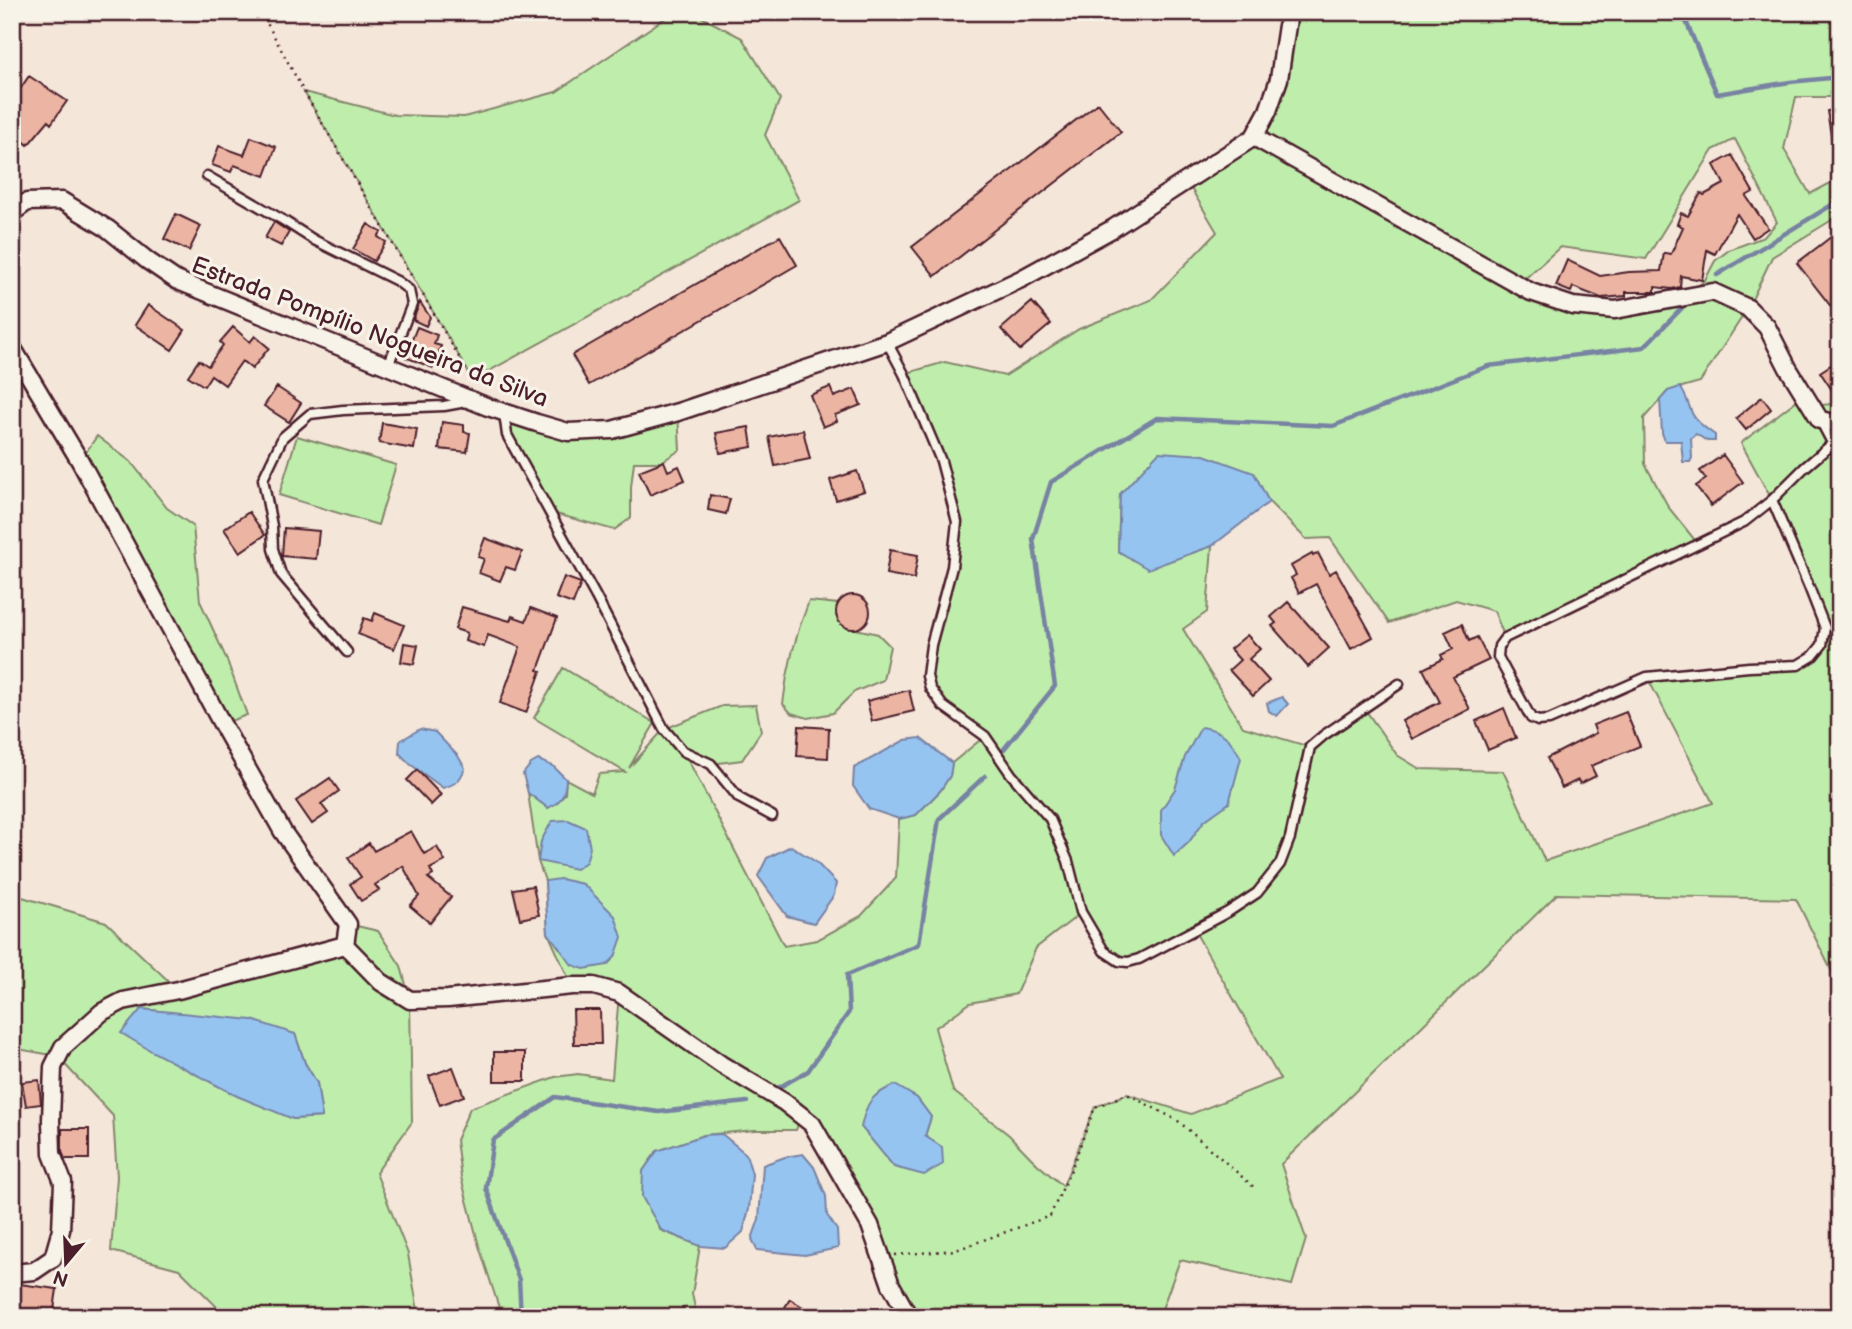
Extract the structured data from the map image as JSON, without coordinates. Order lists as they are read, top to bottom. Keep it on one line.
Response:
{"streets":{"street":["Estrada Pompílio Nogueira da Silva"]},"north":"bottom"}
